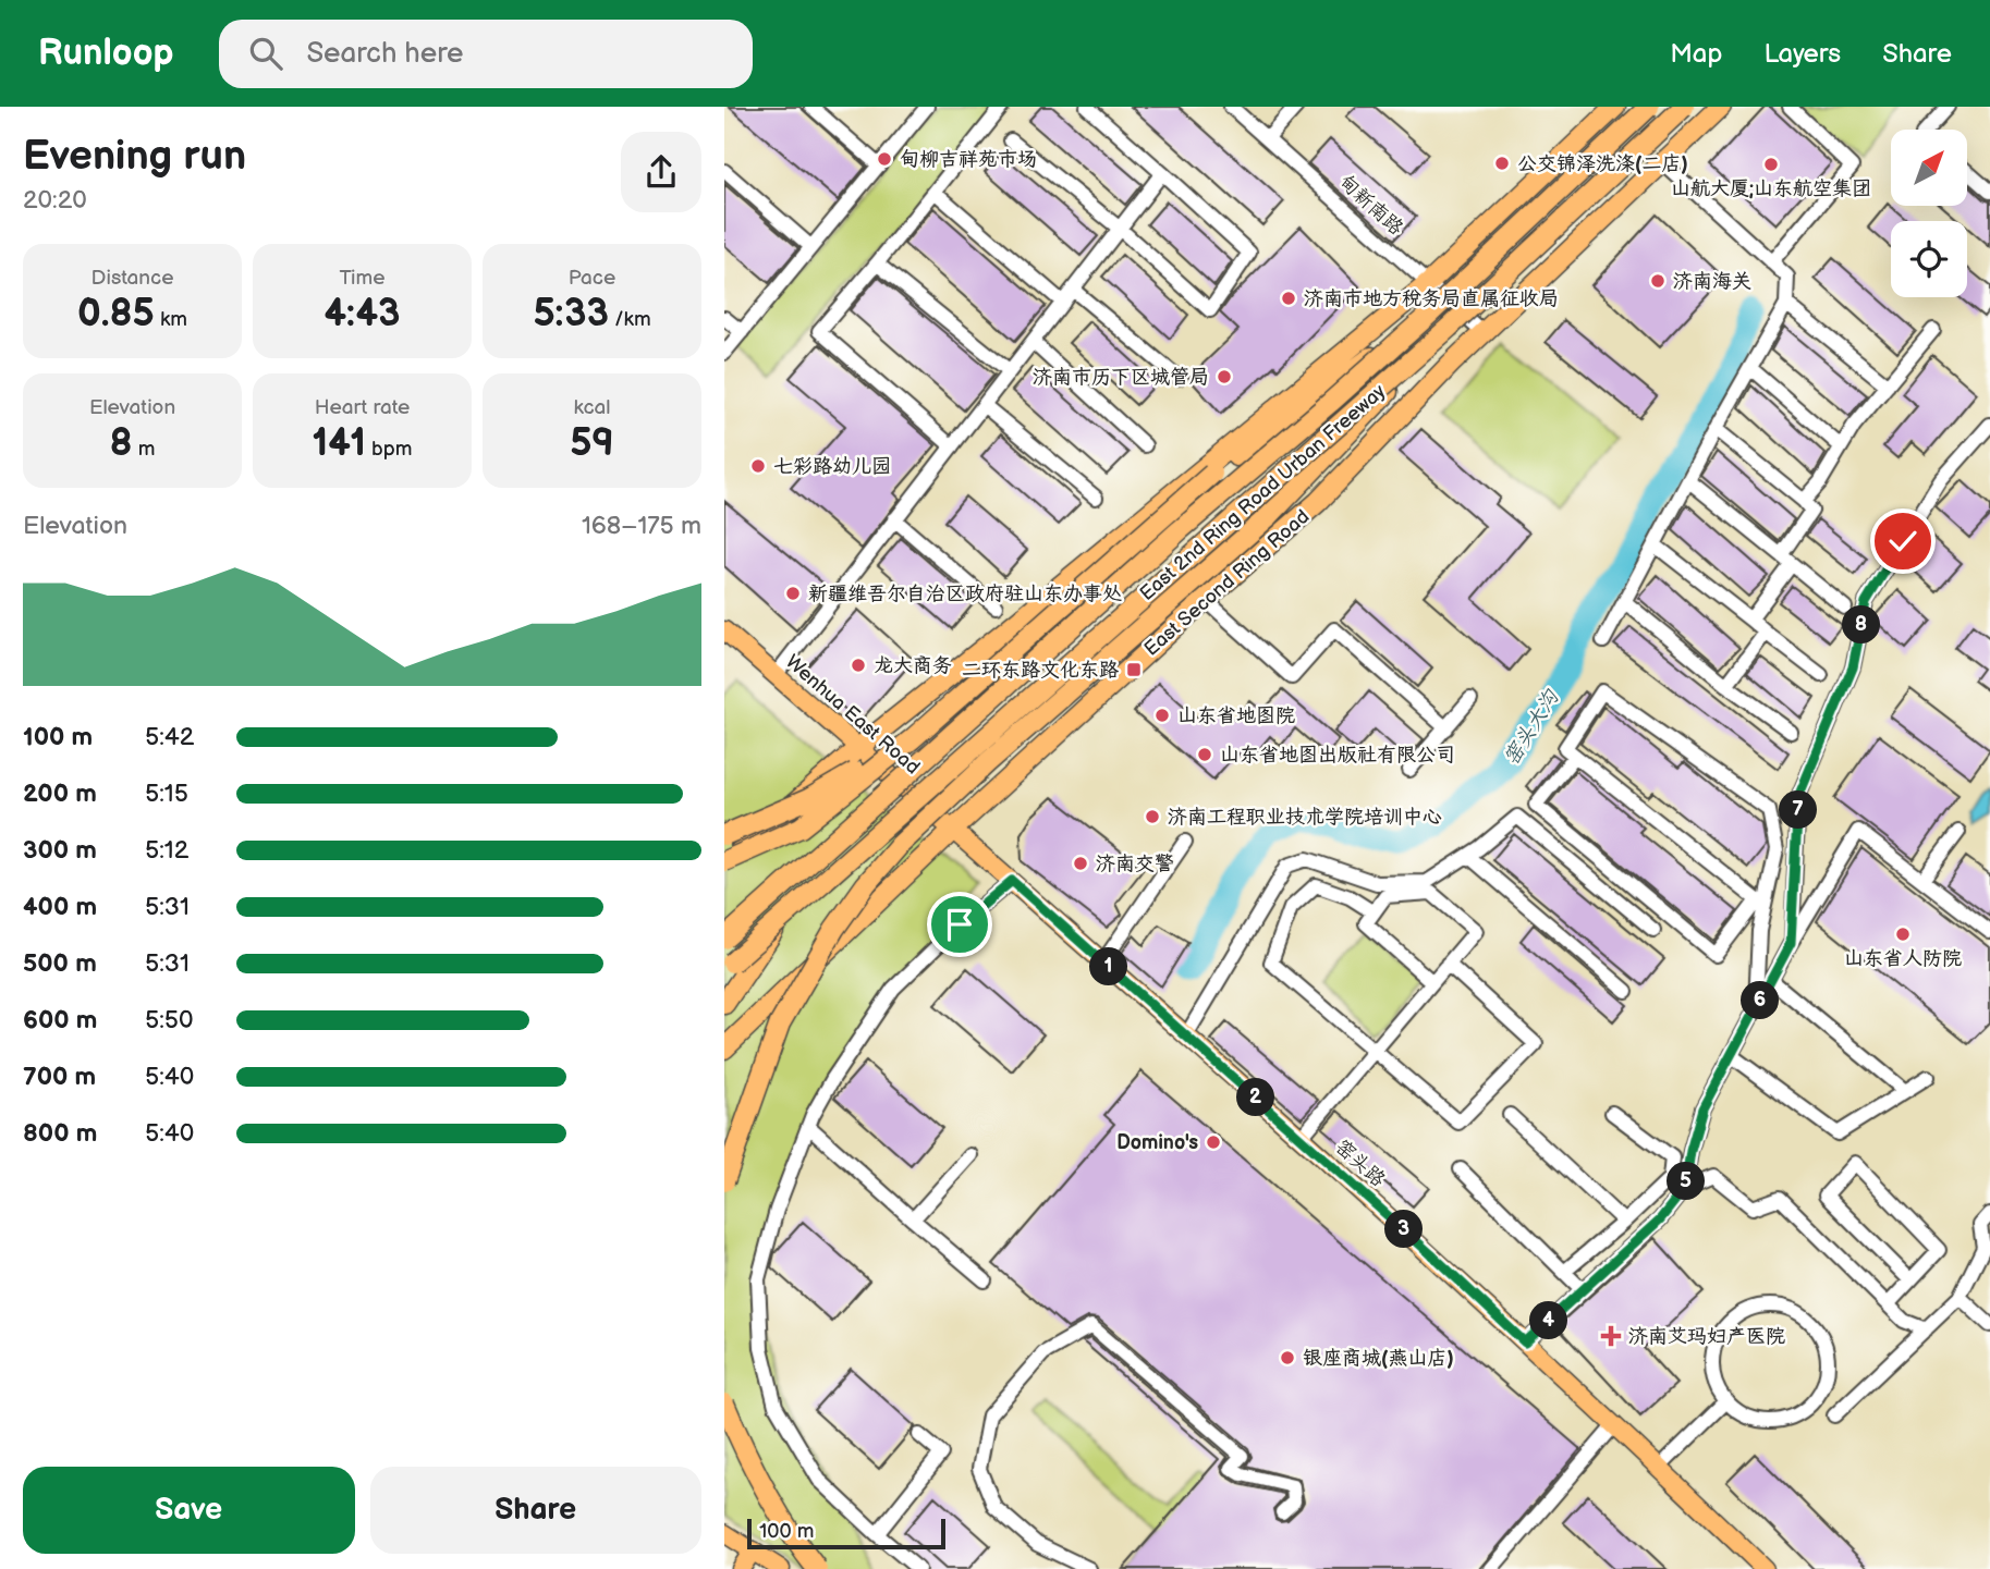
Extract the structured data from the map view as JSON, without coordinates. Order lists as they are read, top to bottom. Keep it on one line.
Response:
{"streets":{"highway":["East 2nd Ring Road Urban Freeway","East Second Ring Road"],"main road":["Wenhua East Road","窑头路"],"street":["甸新南路"]},"crossings":[["甸新南路","East Second Ring Road"],["East Second Ring Road","Wenhua East Road"],["East Second Ring Road","窑头路"],["Wenhua East Road","窑头路"]],"water":["窑头大沟"],"places":{"other":["甸柳吉祥苑市场","公交锦泽洗涤(二店)","山航大厦;山东航空集团","济南海关","济南市地方税务局直属征收局","济南市历下区城管局","七彩路幼儿园","新疆维吾尔自治区政府驻山东办事处","龙大商务","山东省地图院","山东省地图出版社有限公司","济南工程职业技术学院培训中心","济南交警","山东省人防院","Domino's","银座商城(燕山店)"],"transit":["二环东路文化东路"],"health":["济南艾玛妇产医院"]},"scale_bar":"100 m","north":"top right","page":{"header":"Runloop","search":"Search here","nav":["Map","Layers","Share"],"heading":["Evening run","20:20"],"stats":[["Distance","0.85 km"],["Time","4:43"],["Pace","5:33 /km"],["Elevation","8 m"],["Heart rate","141 bpm"],["kcal","59"]],"chart":["Elevation","168–175 m"],"pins":["8","7","1","6","2","5","3","4"],"list":[{"name":"100 m","note":"5:42"},{"name":"200 m","note":"5:15"},{"name":"300 m","note":"5:12"},{"name":"400 m","note":"5:31"},{"name":"500 m","note":"5:31"},{"name":"600 m","note":"5:50"},{"name":"700 m","note":"5:40"},{"name":"800 m","note":"5:40"}],"buttons":["Save","Share"],"scale":"100 m"}}
